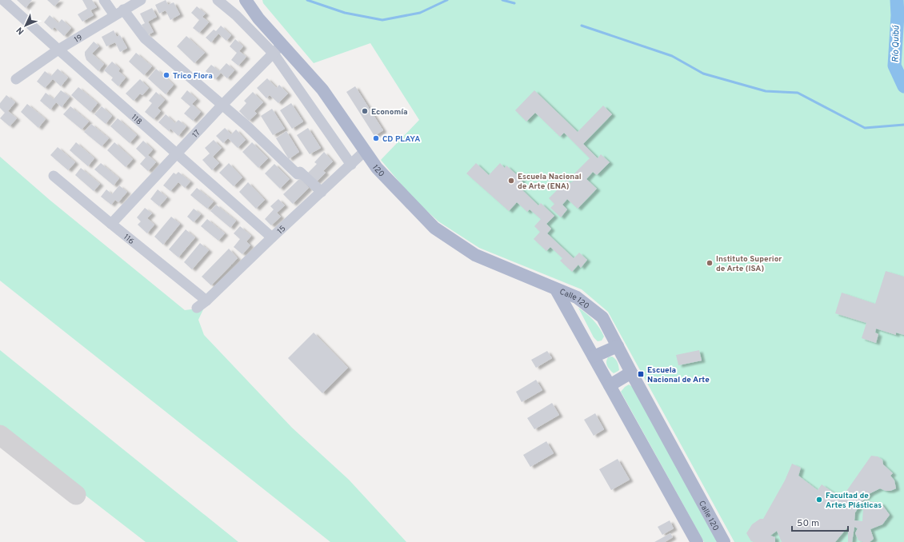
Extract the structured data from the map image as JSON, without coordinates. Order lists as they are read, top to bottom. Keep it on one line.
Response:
{"streets":{"main road":["120","Calle 120"],"street":["19","118","17","15","116"]},"crossings":[["19","118"],["118","17"],["118","15"],["17","120"],["17","116"],["120","15"],["120","Calle 120"],["15","116"]],"water":["Río Quibú"],"places":{"other":["Trico Flora","Economía","CD PLAYA","Escuela Nacional de Arte (ENA)","Instituto Superior de Arte (ISA)","Facultad de Artes Plásticas"],"transit":["Escuela Nacional de Arte"]},"scale_bar":"50 m","north":"bottom left"}
